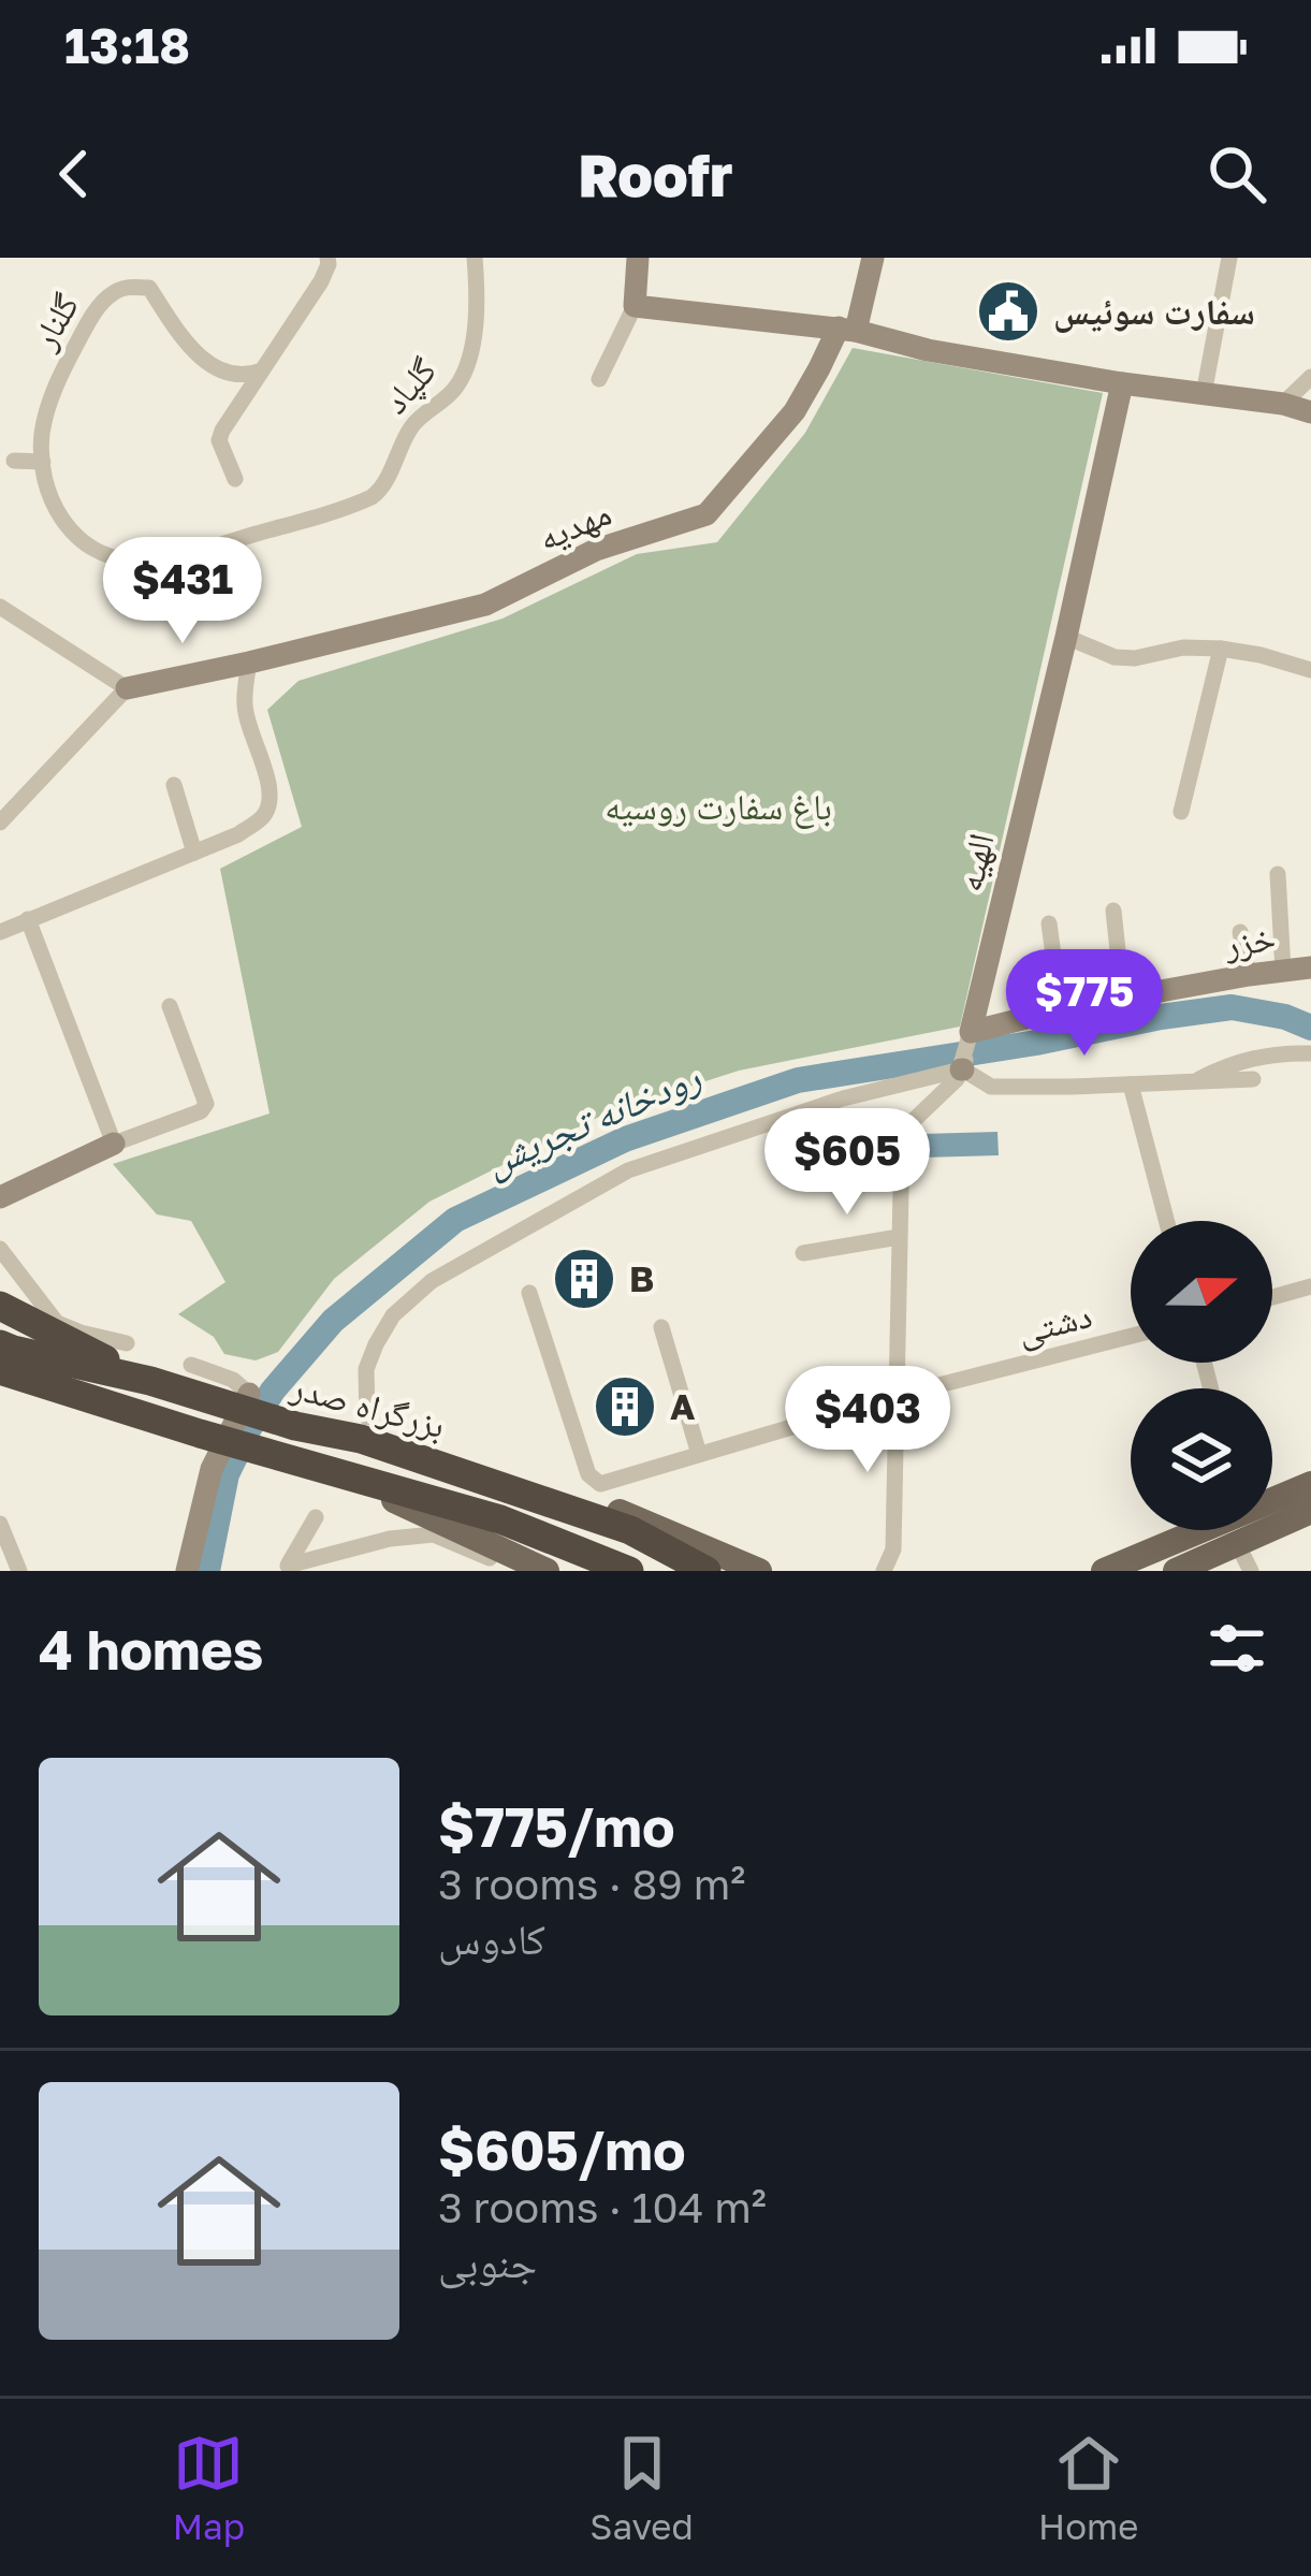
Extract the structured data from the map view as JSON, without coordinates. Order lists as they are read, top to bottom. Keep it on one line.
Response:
{"streets":{"highway":["بزرگراه صدر"],"street":["گلنار","گلپاد","مهدیه","الهیه","خزر","دشتی"]},"crossings":[["گلنار","گلپاد"],["الهیه","خزر"],["الهیه","دشتی"]],"water":["رودخانه تجریش"],"parks":["باغ سفارت روسیه"],"places":{"public building":["سفارت سوئیس"],"building":["B","A"]},"north":"right","page":{"status":"13:18","header":"Roofr","price":["$431","$775","$605","$403"],"heading":"4 homes","list":[{"name":"$775/mo","note":"3 rooms · 89 m² · کادوس"},{"name":"$605/mo","note":"3 rooms · 104 m² · جنوبی"}],"tabs":["Map","Saved","Home"]}}
